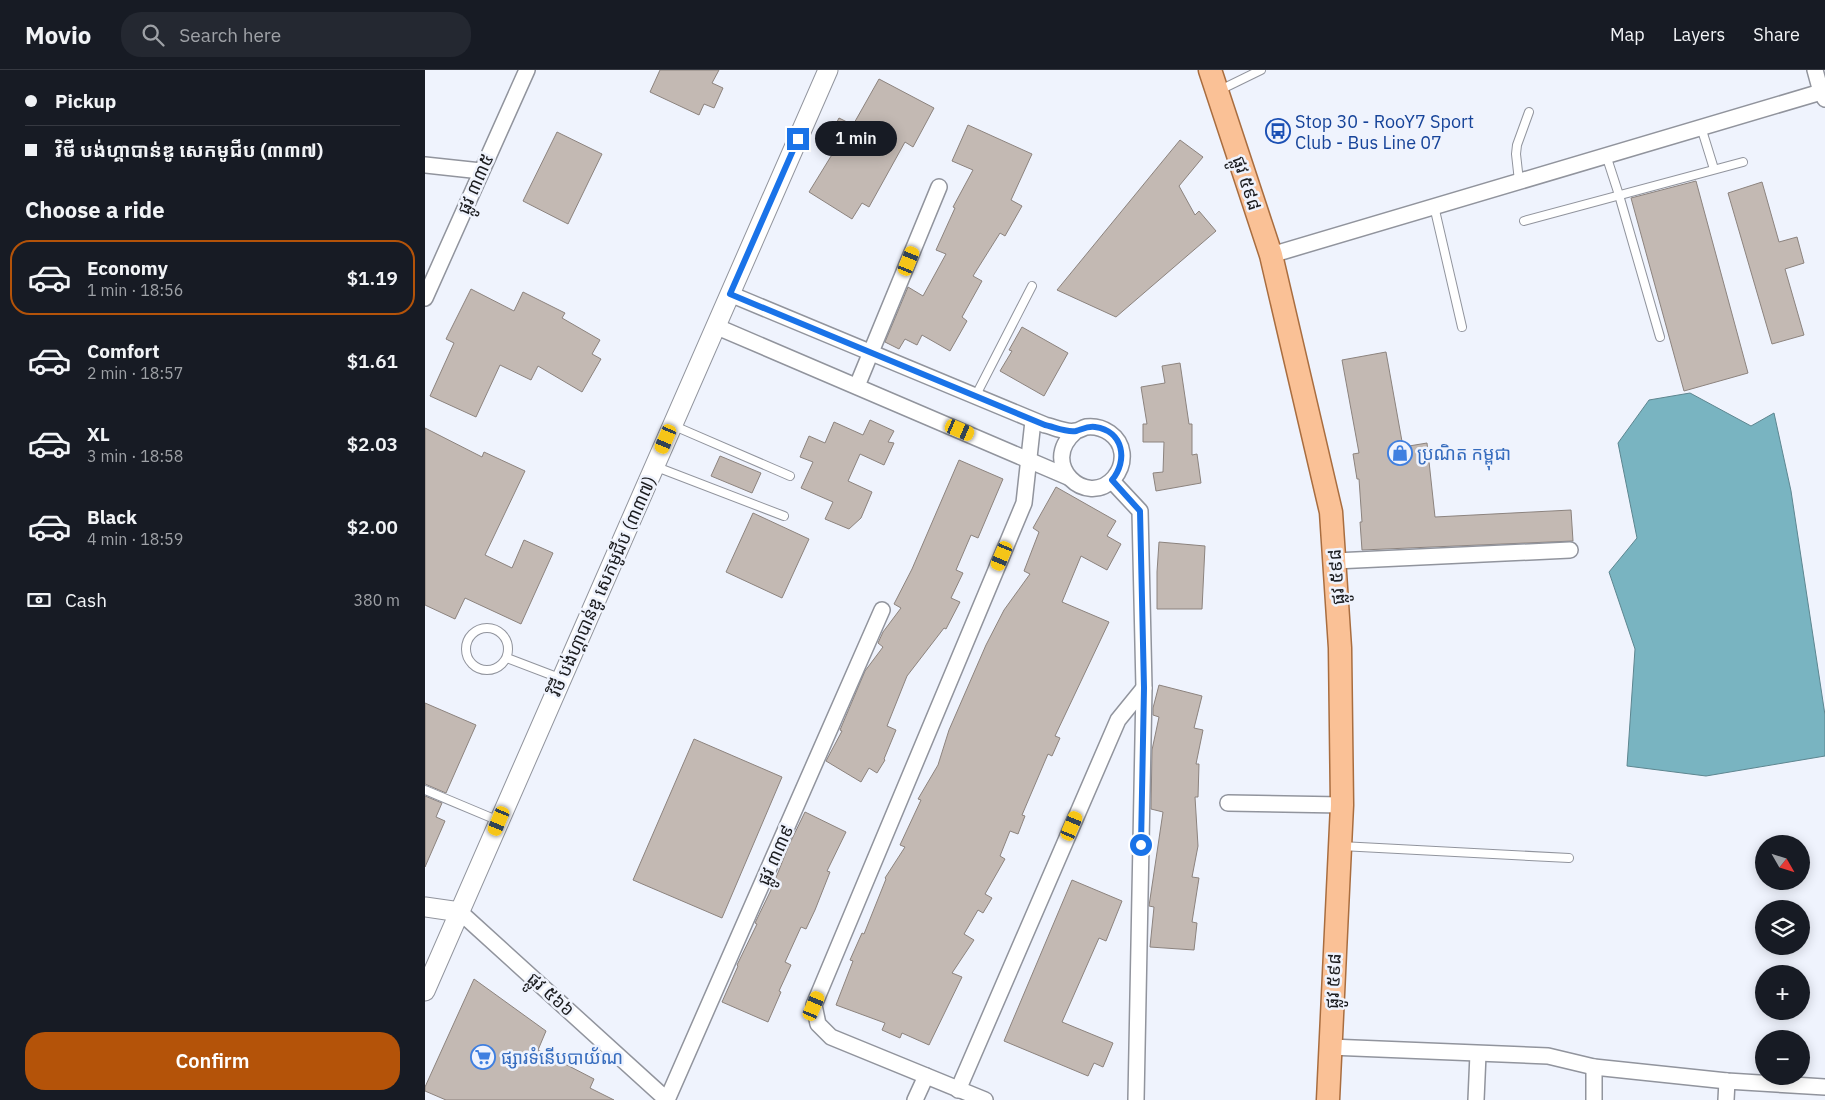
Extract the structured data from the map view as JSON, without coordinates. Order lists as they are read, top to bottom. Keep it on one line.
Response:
{"streets":{"main road":["ផ្លូវ ៥៩៨"],"street":["ផ្លូវ ៣៣៥","វិថី បង់ហ្គាបាន់ឌូ សេកមូជីប (៣៣៧)","ផ្លូវ ៣៣៩","ផ្លូវ ៥៦៦"]},"crossings":[["វិថី បង់ហ្គាបាន់ឌូ សេកមូជីប (៣៣៧)","ផ្លូវ ៥៦៦"],["ផ្លូវ ៣៣៩","ផ្លូវ ៥៦៦"]],"places":{"bus stop":["Stop 30 - RooY7 Sport Club - Bus Line 07"],"shop":["ប្រណិត កម្ពុជា"],"supermarket":["ផ្សារទំនើបបាយ័ណ"]},"north":"bottom right","page":{"header":"Movio","search":"Search here","nav":["Map","Layers","Share"],"banner":["Pickup","វិថី បង់ហ្គាបាន់ឌូ សេកមូជីប (៣៣៧)"],"bubble":"1 min","heading":"Choose a ride","list":[{"name":"Economy","note":"1 min · 18:56","value":"$1.19"},{"name":"Comfort","note":"2 min · 18:57","value":"$1.61"},{"name":"XL","note":"3 min · 18:58","value":"$2.03"},{"name":"Black","note":"4 min · 18:59","value":"$2.00"}],"pay":["Cash","380 m"],"map_buttons":["+","−"],"buttons":"Confirm"}}
